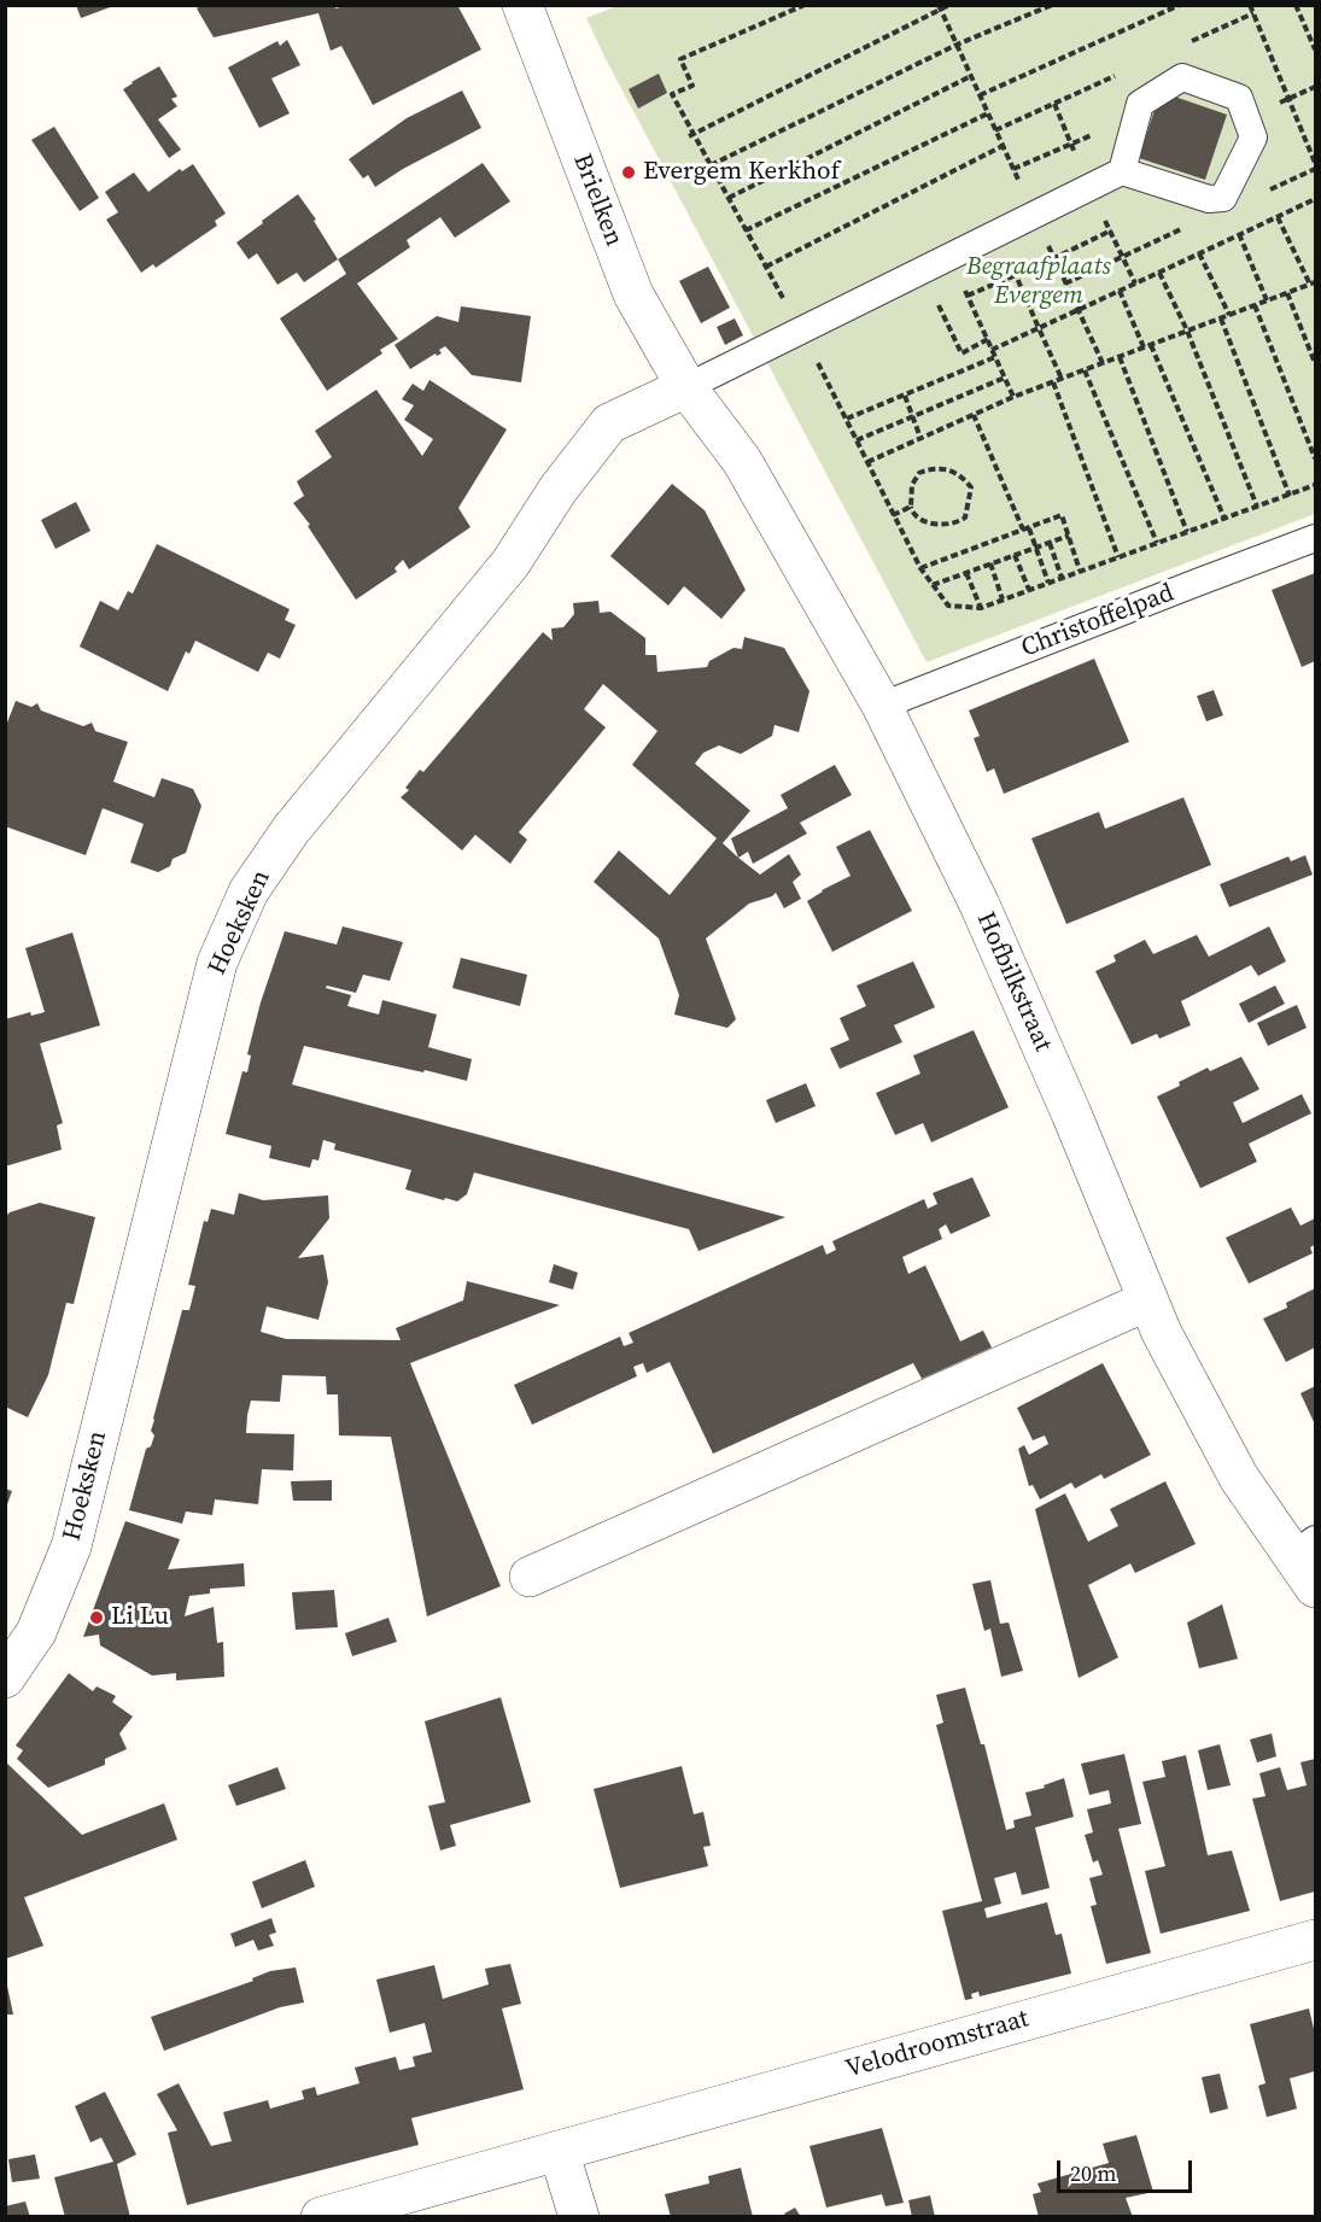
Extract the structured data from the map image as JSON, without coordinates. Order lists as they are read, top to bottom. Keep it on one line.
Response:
{"streets":{"street":["Brielken","Hoeksken","Hofbilkstraat","Velodroomstraat"],"lane":["Christoffelpad"]},"crossings":[["Brielken","Hoeksken"],["Brielken","Hofbilkstraat"],["Christoffelpad","Hofbilkstraat"],["Hoeksken","Hofbilkstraat"]],"parks":["Begraafplaats Evergem"],"places":["Evergem Kerkhof","Li Lu"],"scale_bar":"20 m"}
